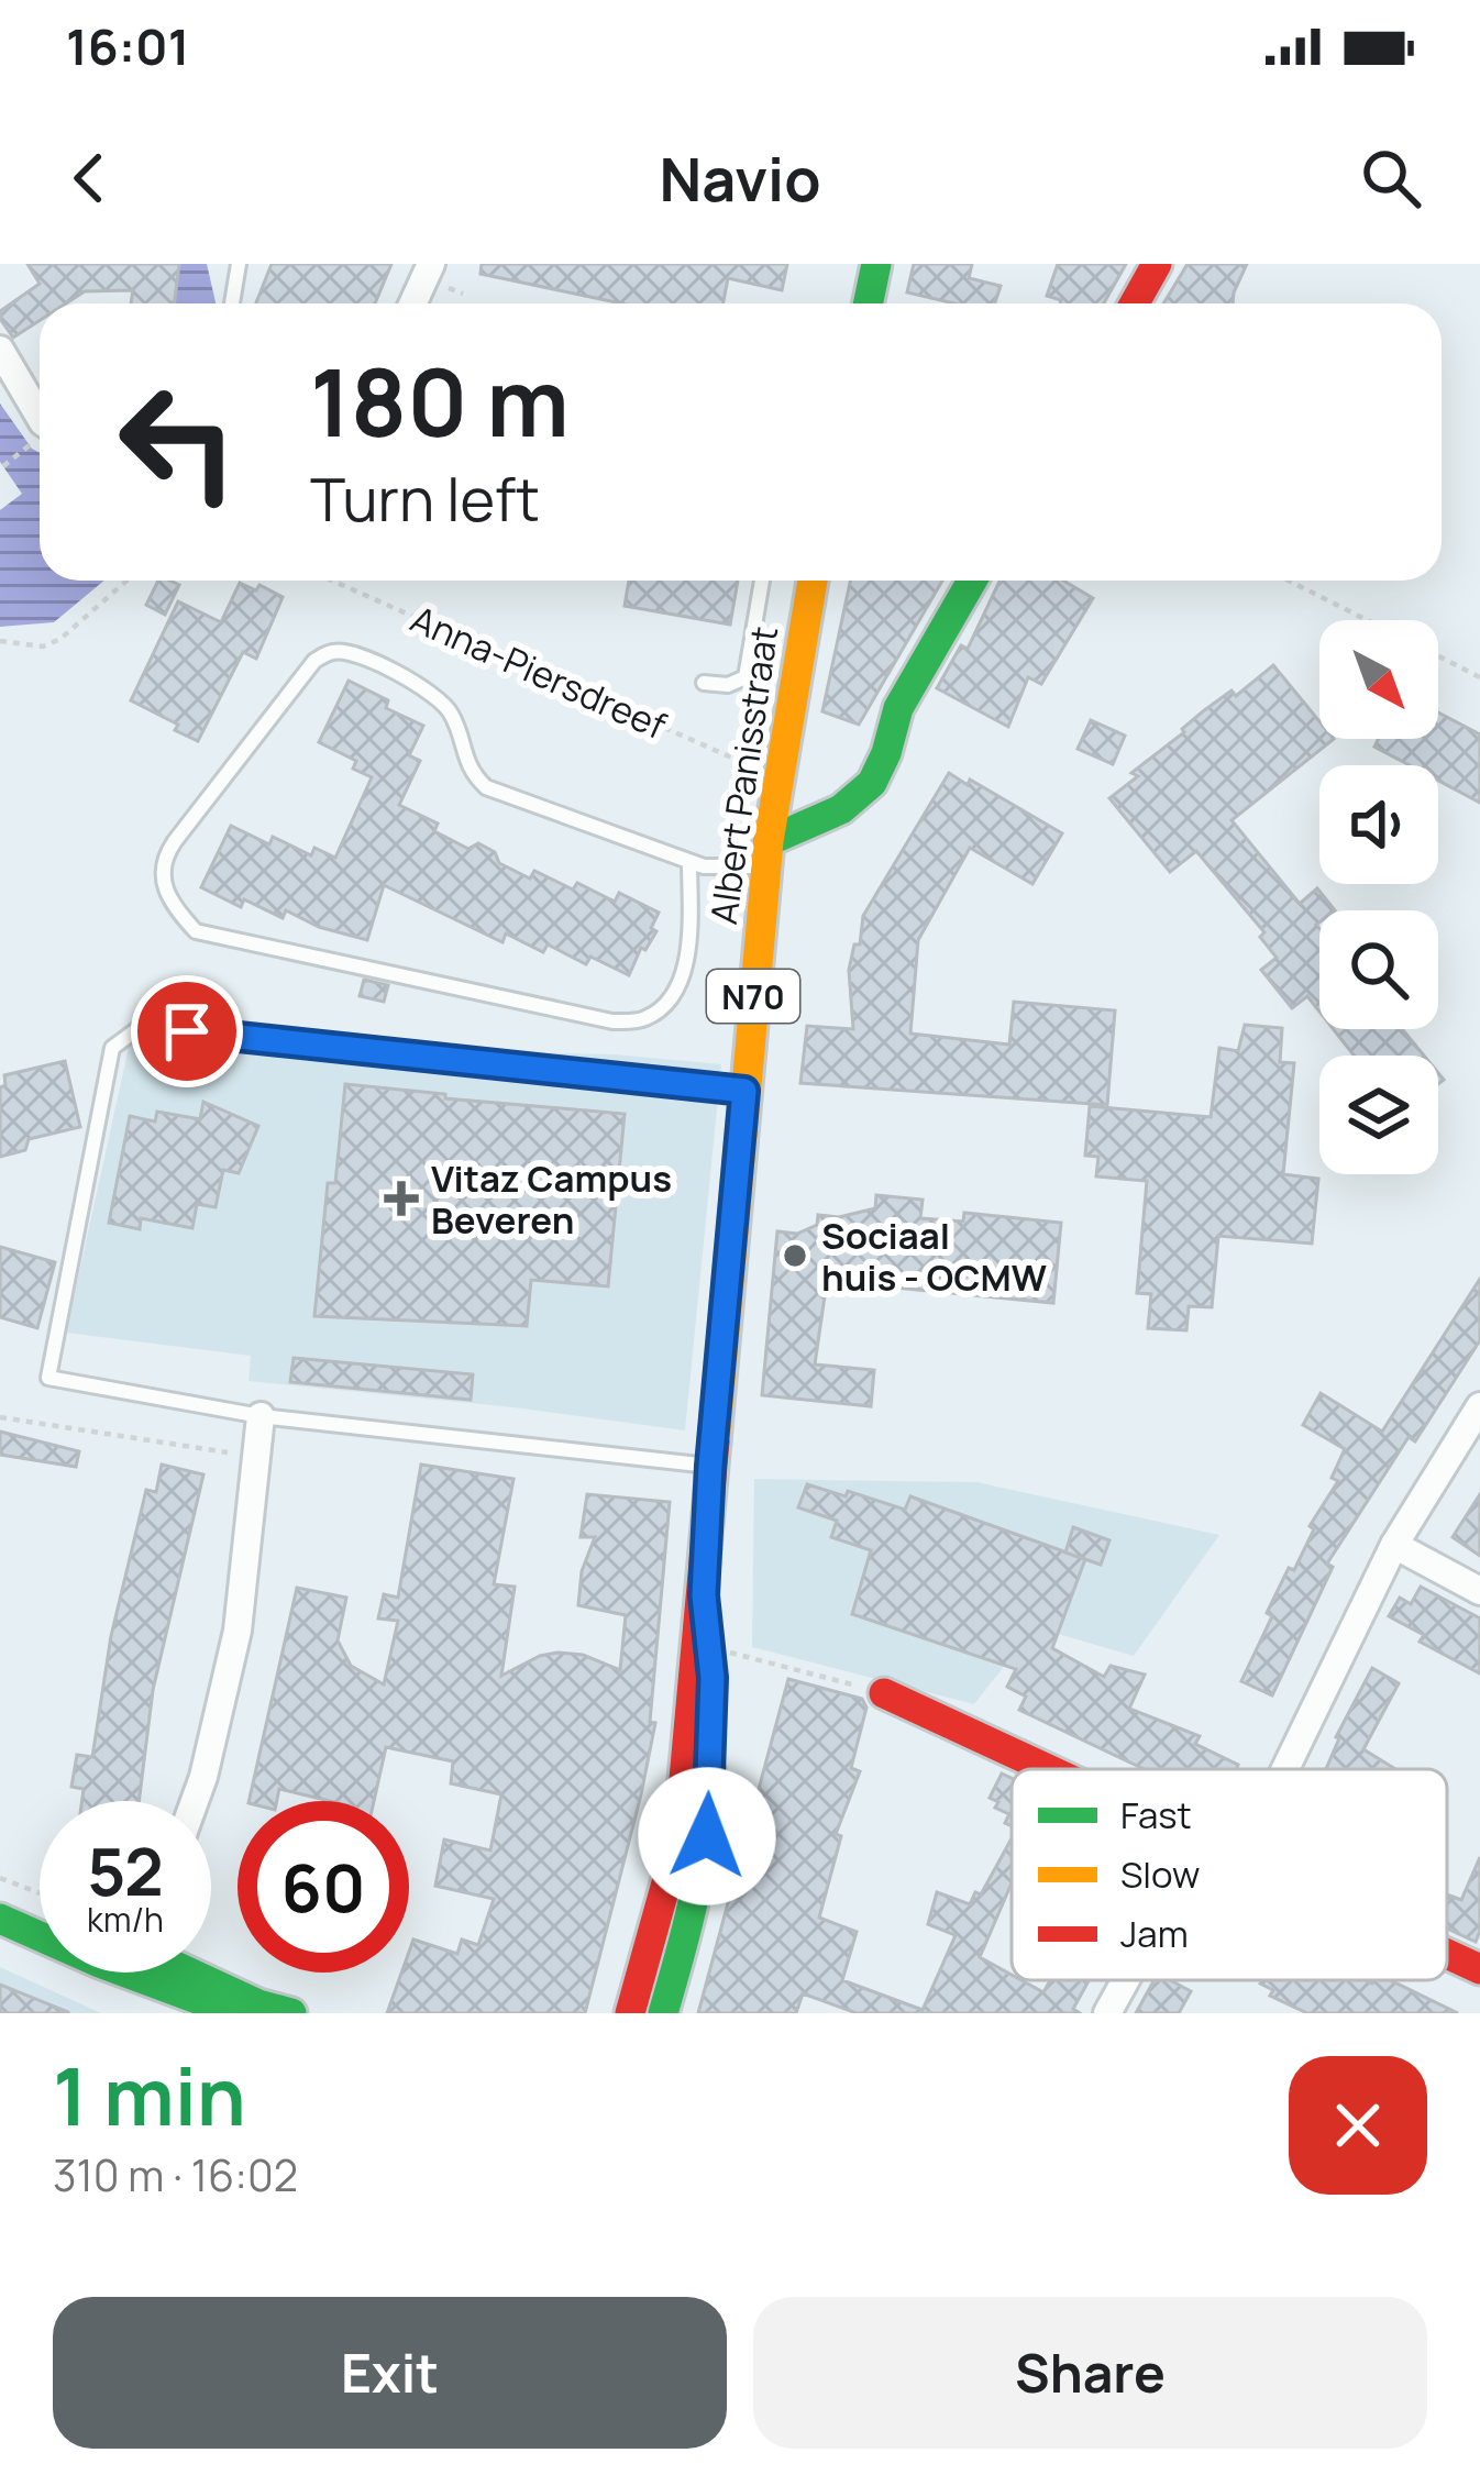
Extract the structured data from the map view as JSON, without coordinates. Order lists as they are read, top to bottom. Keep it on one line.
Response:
{"streets":{"main road":["Albert Panisstraat","N70"],"path":["Anna-Piersdreef"]},"crossings":[["Anna-Piersdreef","Albert Panisstraat"],["Albert Panisstraat","N70"]],"places":{"health":["Vitaz Campus Beveren"],"other":["Sociaal huis - OCMW"]},"legend":["Fast","Slow","Jam"],"north":"bottom right","page":{"status":"16:01","header":"Navio","turn":["180 m","Turn left"],"speed":"52 km/h","limit":"60","heading":["1 min","310 m · 16:02"],"buttons":["Exit","Share"]}}
